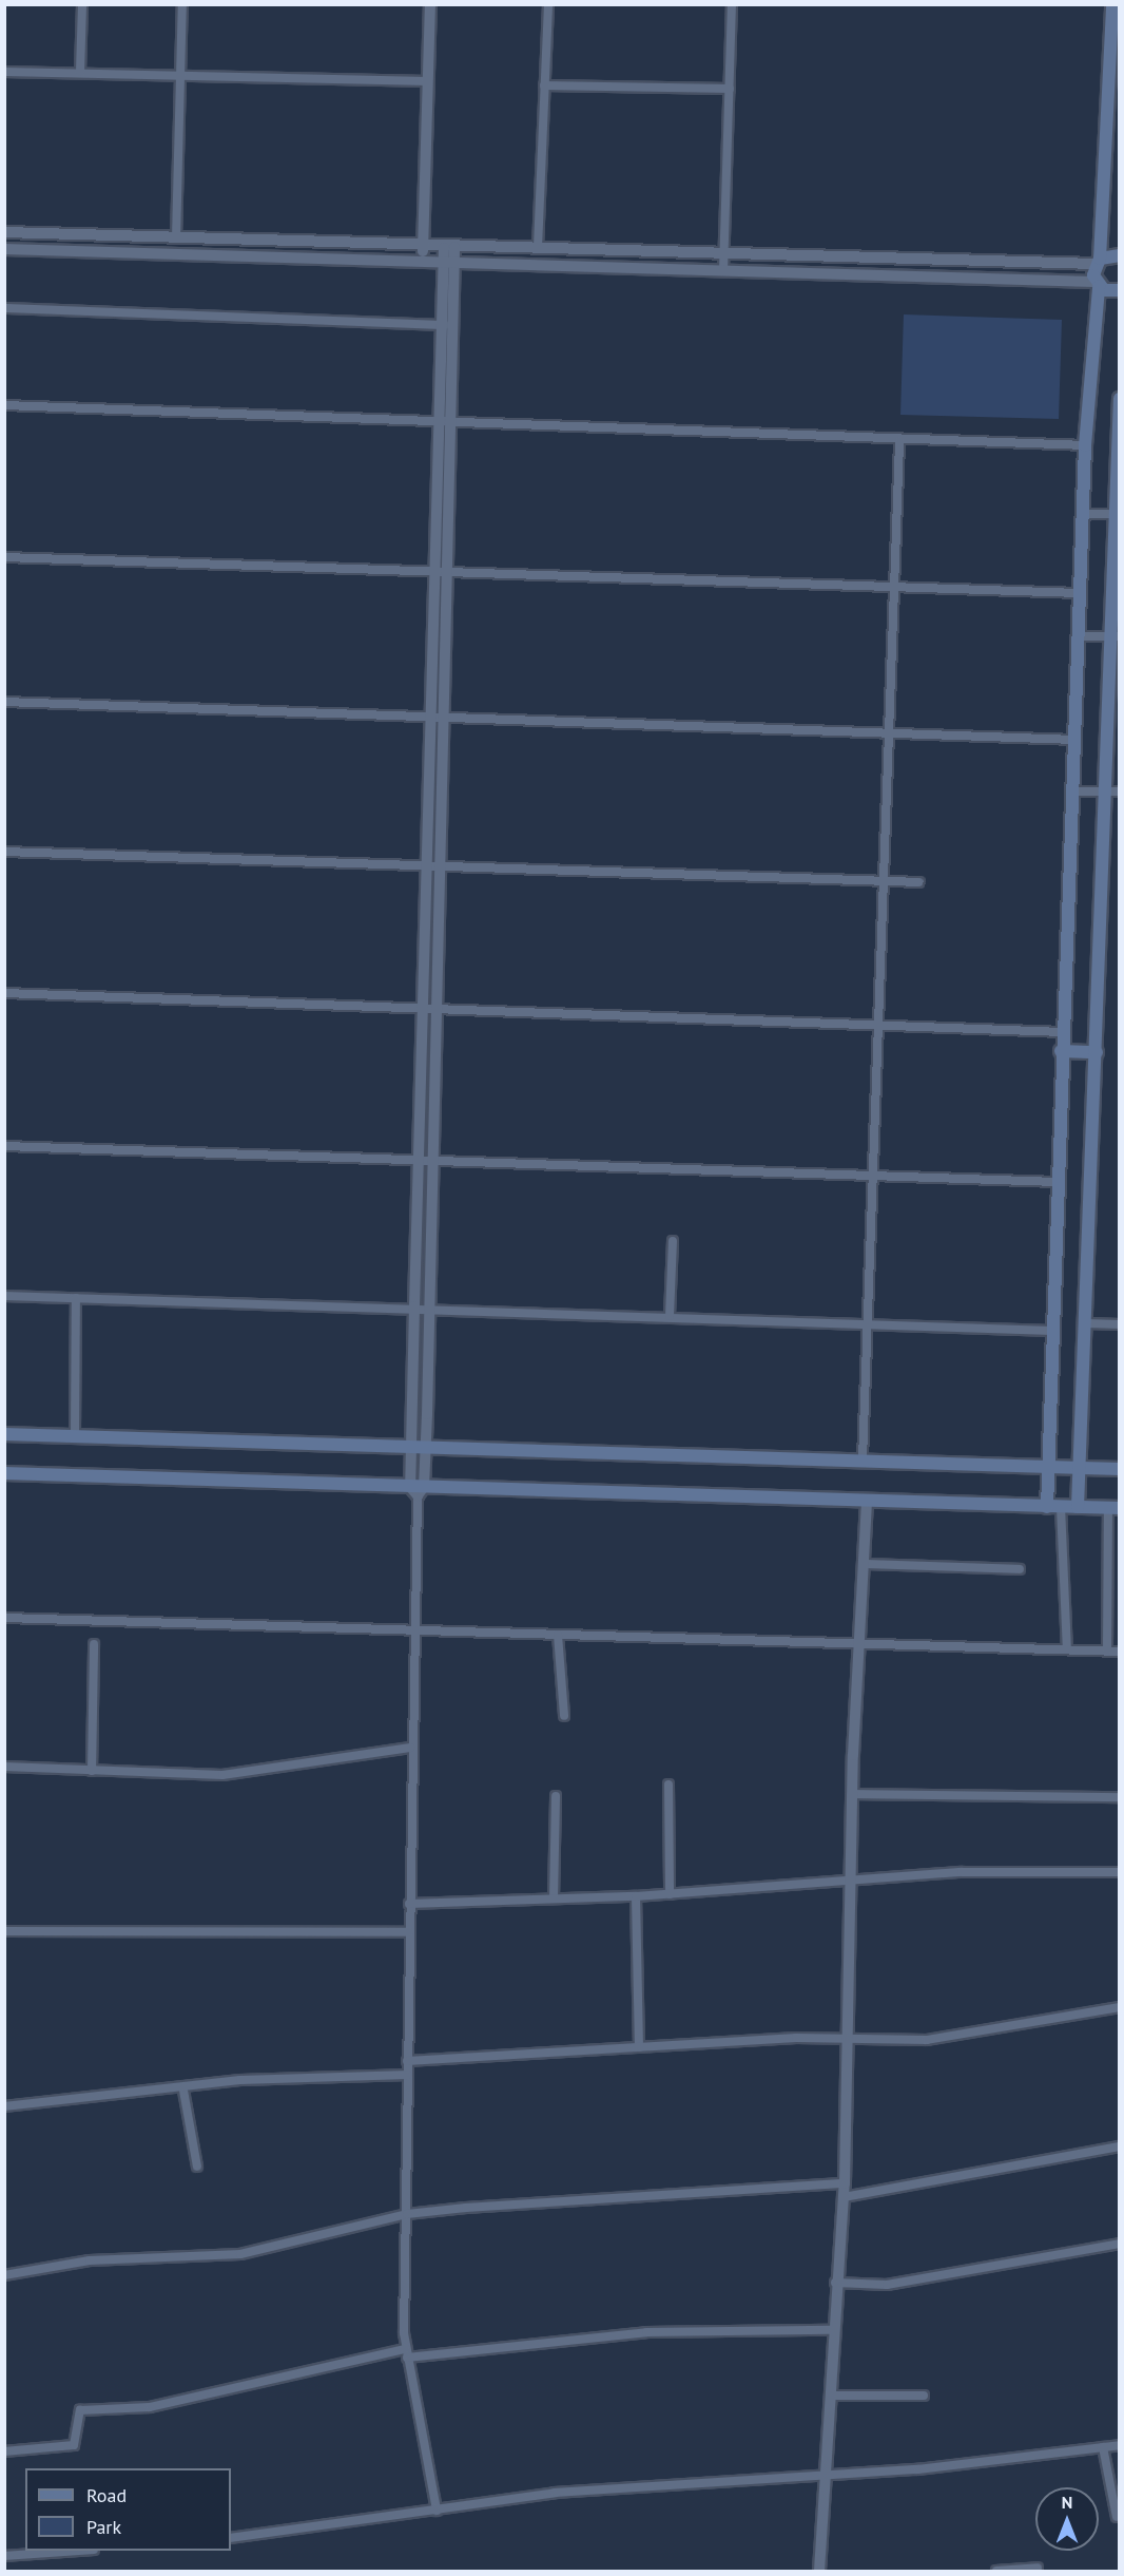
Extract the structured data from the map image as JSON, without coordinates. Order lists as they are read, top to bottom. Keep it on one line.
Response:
{"legend":["Road","Park"],"north":"top"}
